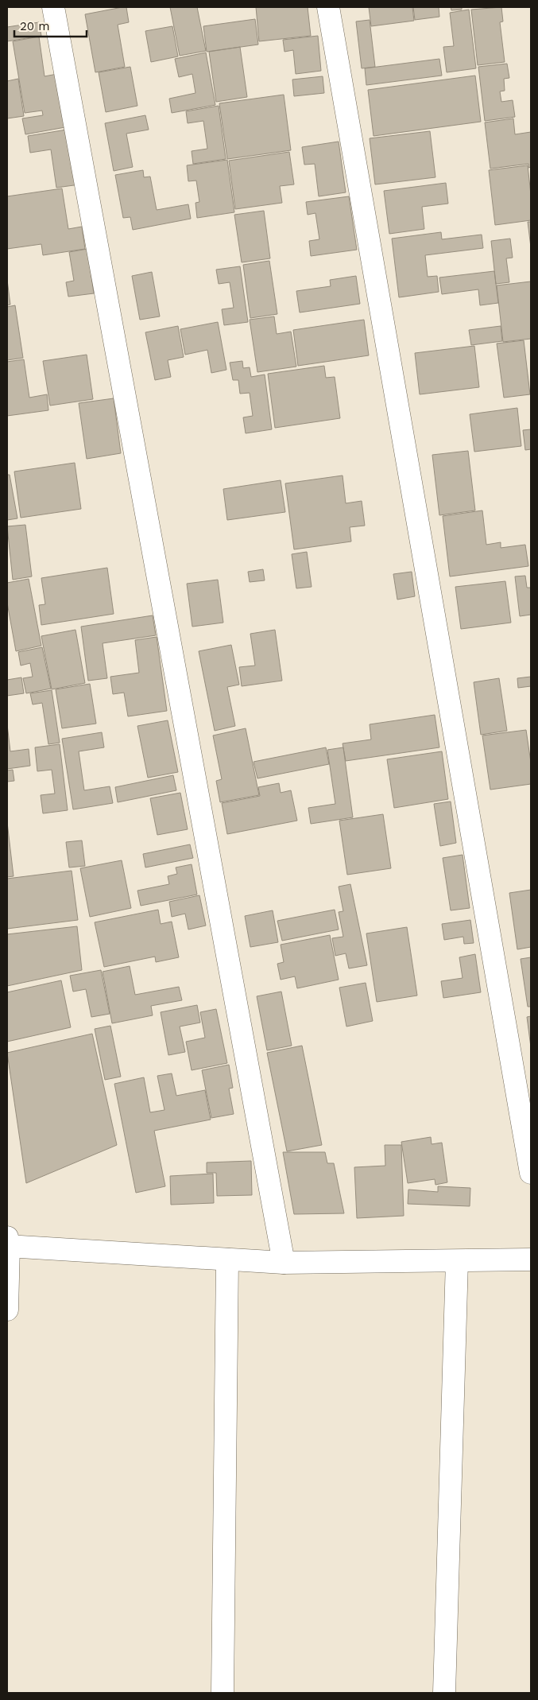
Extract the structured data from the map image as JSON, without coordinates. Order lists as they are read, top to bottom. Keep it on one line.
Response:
{"scale_bar":"20 m"}
